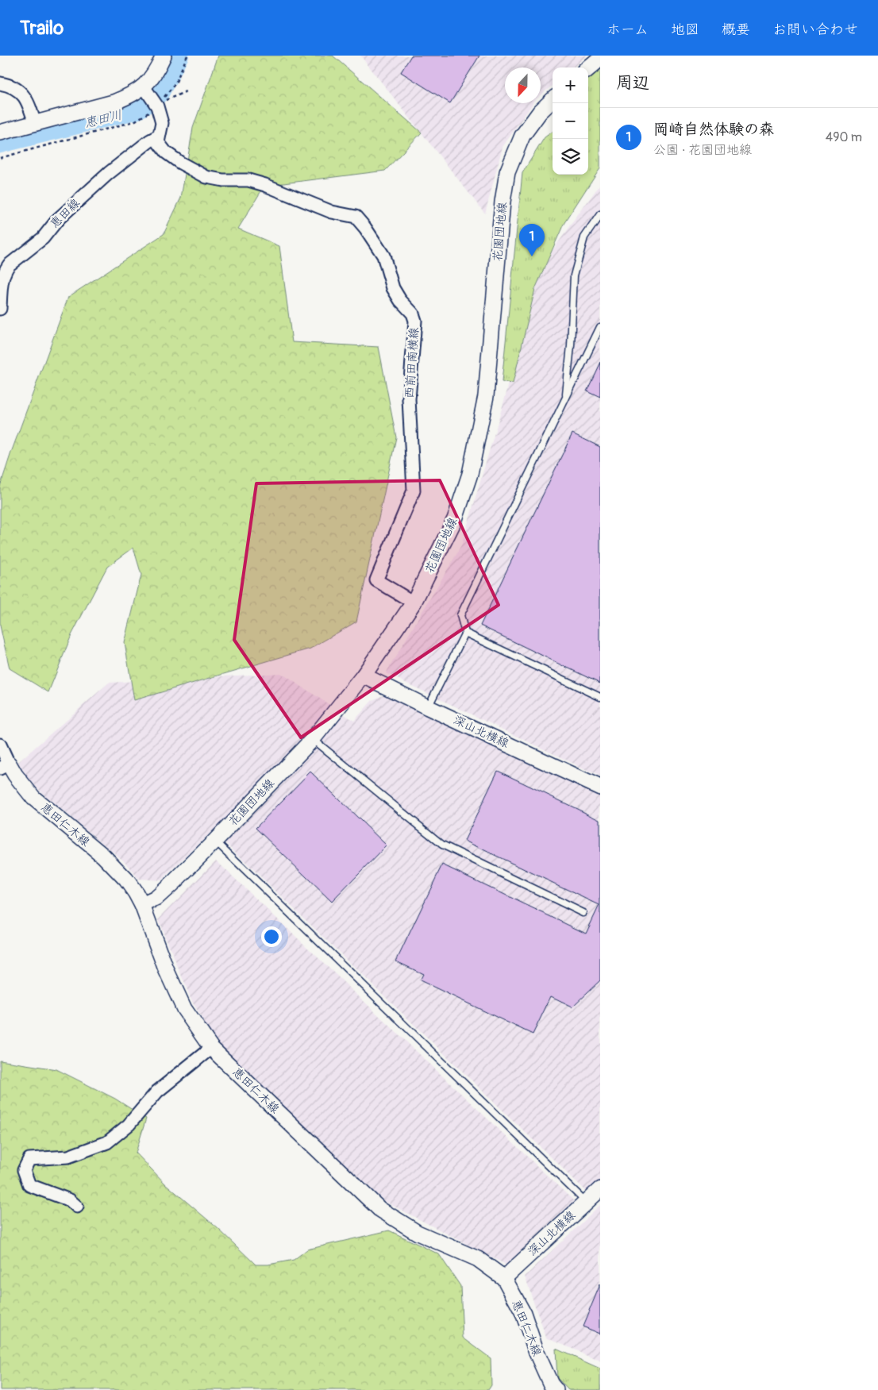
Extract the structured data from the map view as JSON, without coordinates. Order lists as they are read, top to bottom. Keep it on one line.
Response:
{"streets":{"street":["恵田線","花園団地線","西前田南横線","深山北横線","恵田仁木線"]},"crossings":[["恵田線","西前田南横線"],["花園団地線","西前田南横線"],["花園団地線","深山北横線"],["花園団地線","恵田仁木線"],["深山北横線","恵田仁木線"]],"water":["恵田川"],"north":"bottom","page":{"header":"Trailo","nav":["ホーム","地図","概要","お問い合わせ"],"heading":"周辺","map_buttons":["+","−"],"list":[{"mark":"1","name":"岡崎自然体験の森","note":"公園 · 花園団地線","value":"490 m"}],"pins":"1"}}
